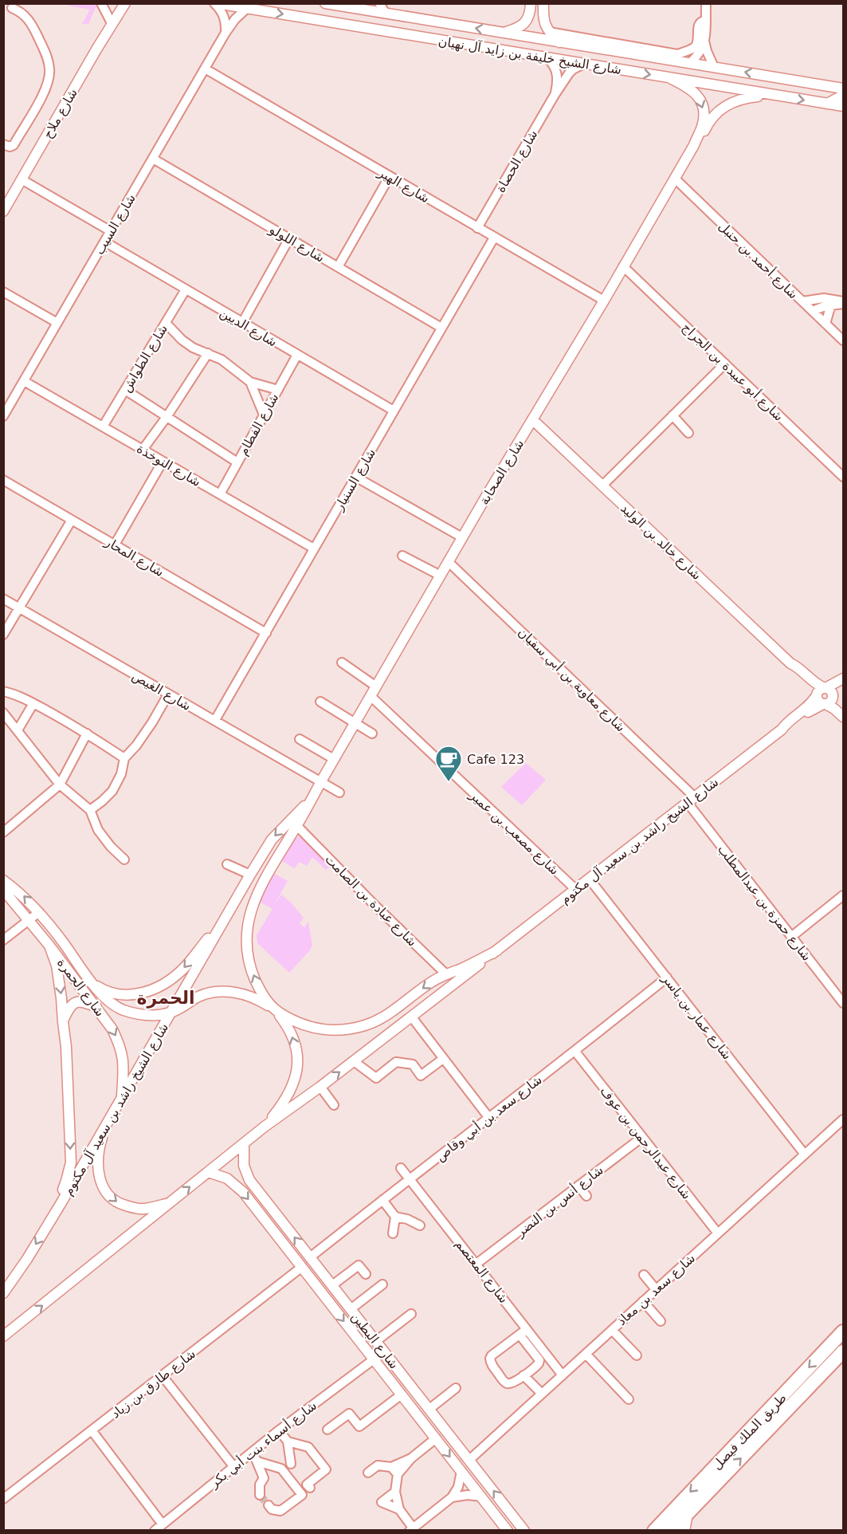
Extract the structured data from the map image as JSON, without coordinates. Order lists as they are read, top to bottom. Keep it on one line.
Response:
{"streets":{"main road":["طريق الملك فيصل"],"street":["شارع الشيخ خليفة بن زايد آل نهيان","شارع ملاح","شارع الحصاة","شارع الهير","شارع السيب","شارع اللولو","شارع أحمد بن حنبل","شارع الديين","شارع الطواش","شارع أبو عبيدة بن الجراح","شارع الفطام","شارع النوخذة","شارع الصحابة","شارع السنيار","شارع خالد بن الوليد","شارع المحار","شارع معاوية بن أبي سفيان","شارع الغيص","شارع مصعب بن عمير","شارع الشيخ راشد بن سعيد آل مكتوم","شارع عبادة بن الصامت","شارع حمزة بن عبدالمطلب","شارع الحمرة","شارع عمار بن ياسر","شارع سعد بن أبي وقاص","شارع عبدالرحمن بن عوف","شارع أنس بن النضر","شارع المعتصم","شارع سعد بن معاذ","شارع البطين","شارع طارق بن زياد","شارع أسماء بنت أبي بكر"]},"crossings":[["شارع الشيخ خليفة بن زايد آل نهيان","شارع الحصاة"],["شارع الشيخ خليفة بن زايد آل نهيان","شارع السيب"],["شارع الشيخ خليفة بن زايد آل نهيان","شارع الصحابة"],["شارع الحصاة","شارع الهير"],["شارع الهير","شارع السيب"],["شارع الهير","شارع الصحابة"],["شارع الهير","شارع السنيار"],["شارع السيب","شارع اللولو"],["شارع السيب","شارع الديين"],["شارع السيب","شارع النوخذة"],["شارع اللولو","شارع السنيار"],["شارع أحمد بن حنبل","شارع الصحابة"],["شارع الديين","شارع الطواش"],["شارع الديين","شارع الفطام"],["شارع الديين","شارع السنيار"],["شارع الطواش","شارع النوخذة"],["شارع أبو عبيدة بن الجراح","شارع الصحابة"],["شارع الفطام","شارع النوخذة"],["شارع النوخذة","شارع السنيار"],["شارع الصحابة","شارع خالد بن الوليد"],["شارع الصحابة","شارع معاوية بن أبي سفيان"],["شارع الصحابة","شارع الغيص"],["شارع الصحابة","شارع مصعب بن عمير"],["شارع الصحابة","شارع الشيخ راشد بن سعيد آل مكتوم"],["شارع السنيار","شارع المحار"],["شارع السنيار","شارع الغيص"],["شارع خالد بن الوليد","شارع الشيخ راشد بن سعيد آل مكتوم"],["شارع معاوية بن أبي سفيان","شارع الشيخ راشد بن سعيد آل مكتوم"],["شارع معاوية بن أبي سفيان","شارع حمزة بن عبدالمطلب"],["شارع مصعب بن عمير","شارع الشيخ راشد بن سعيد آل مكتوم"],["شارع الشيخ راشد بن سعيد آل مكتوم","شارع عبادة بن الصامت"],["شارع الشيخ راشد بن سعيد آل مكتوم","شارع حمزة بن عبدالمطلب"],["شارع الشيخ راشد بن سعيد آل مكتوم","شارع الحمرة"],["شارع الشيخ راشد بن سعيد آل مكتوم","شارع عمار بن ياسر"],["شارع الشيخ راشد بن سعيد آل مكتوم","شارع البطين"],["شارع عمار بن ياسر","شارع سعد بن أبي وقاص"],["شارع عمار بن ياسر","شارع سعد بن معاذ"],["شارع سعد بن أبي وقاص","شارع عبدالرحمن بن عوف"],["شارع سعد بن أبي وقاص","شارع المعتصم"],["شارع سعد بن أبي وقاص","شارع البطين"],["شارع عبدالرحمن بن عوف","شارع أنس بن النضر"],["شارع عبدالرحمن بن عوف","شارع سعد بن معاذ"],["شارع أنس بن النضر","شارع المعتصم"],["شارع المعتصم","شارع سعد بن معاذ"],["شارع سعد بن معاذ","شارع البطين"],["شارع البطين","شارع طارق بن زياد"],["شارع البطين","شارع أسماء بنت أبي بكر"]],"districts":["الحمرة"],"places":{"cafe":["Cafe 123"]}}
